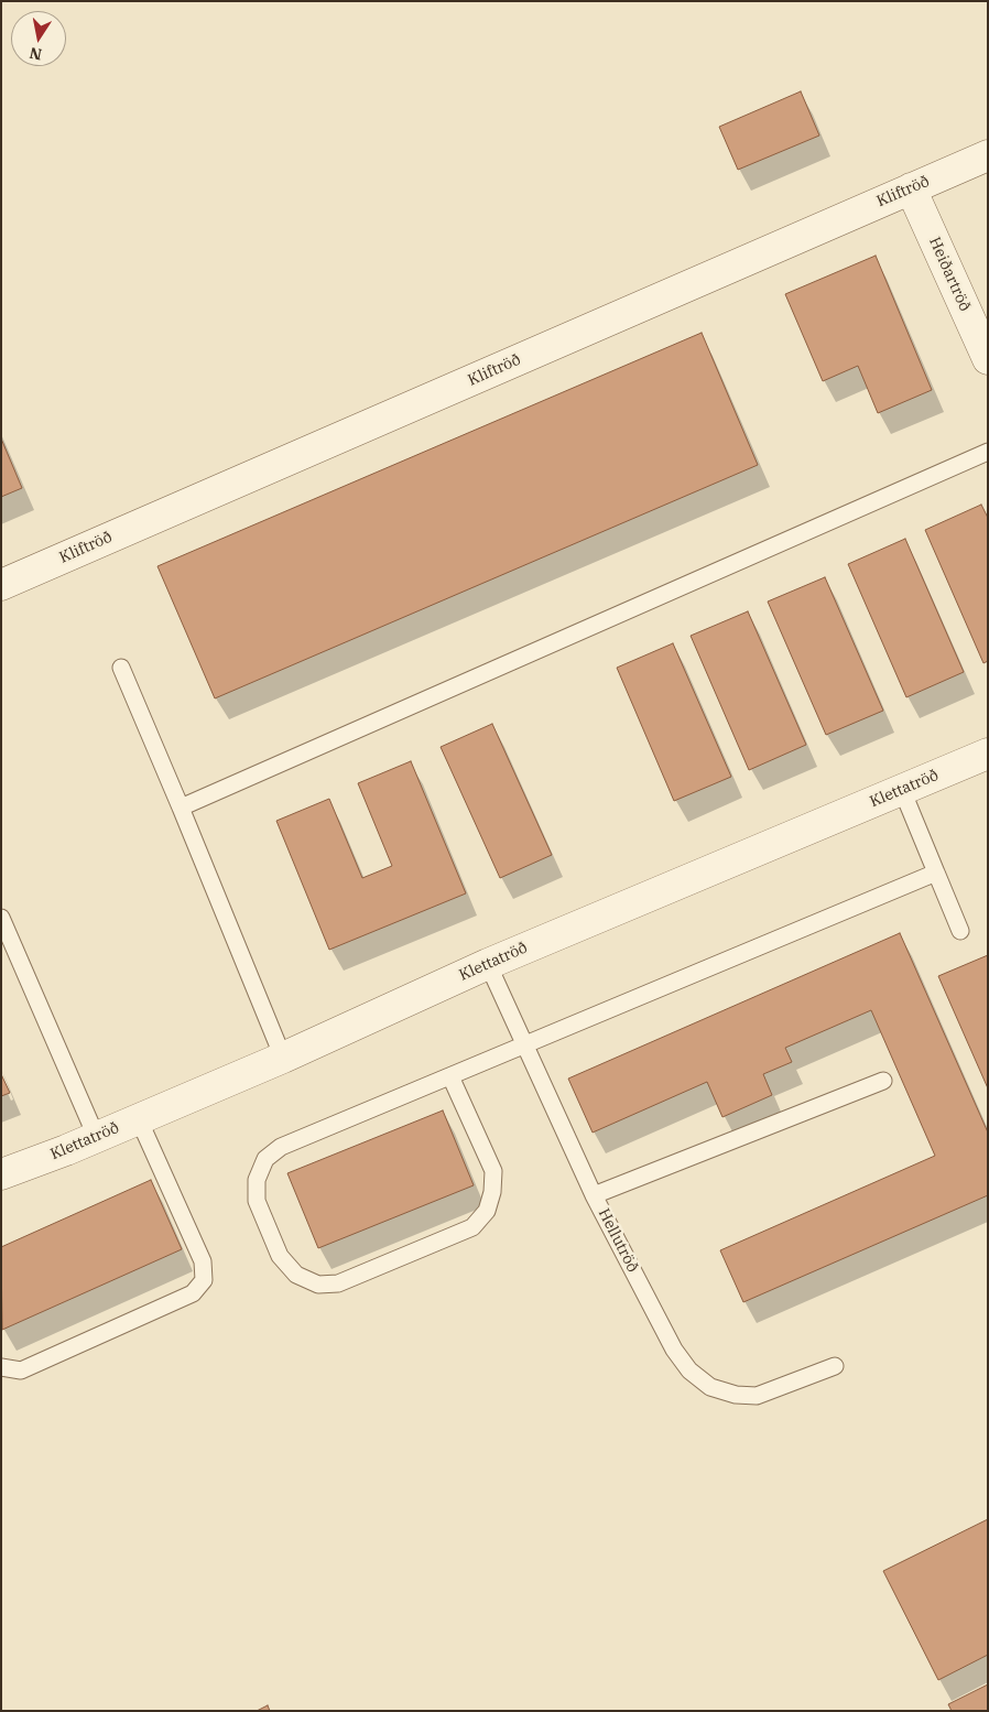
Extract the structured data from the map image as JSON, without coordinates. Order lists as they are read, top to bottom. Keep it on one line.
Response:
{"streets":{"street":["Kliftröð","Heiðartröð","Klettatröð"],"lane":["Hellutröð"]},"crossings":[["Kliftröð","Heiðartröð"],["Klettatröð","Hellutröð"]],"north":"bottom"}
